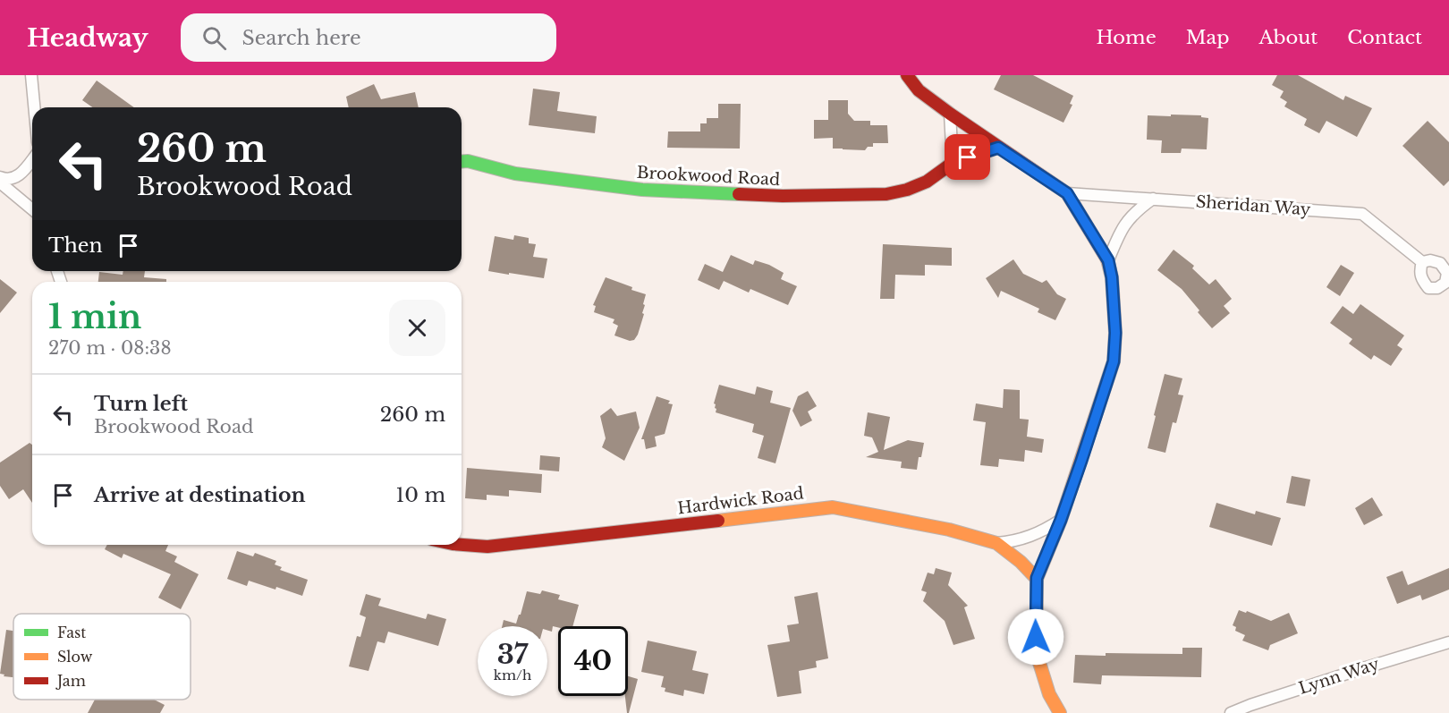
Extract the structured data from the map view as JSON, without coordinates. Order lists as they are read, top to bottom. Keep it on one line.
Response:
{"streets":{"street":["Brookwood Road","Sheridan Way","Hardwick Road","Lynn Way"]},"legend":["Fast","Slow","Jam"],"page":{"header":"Headway","search":"Search here","nav":["Home","Map","About","Contact"],"turn":["260 m","Brookwood Road"],"then":"Then","heading":["1 min","270 m · 08:38"],"list":[{"name":"Turn left","note":"Brookwood Road","value":"260 m"},{"name":"Arrive at destination","value":"10 m"}],"speed":"37 km/h","limit":"40"}}
